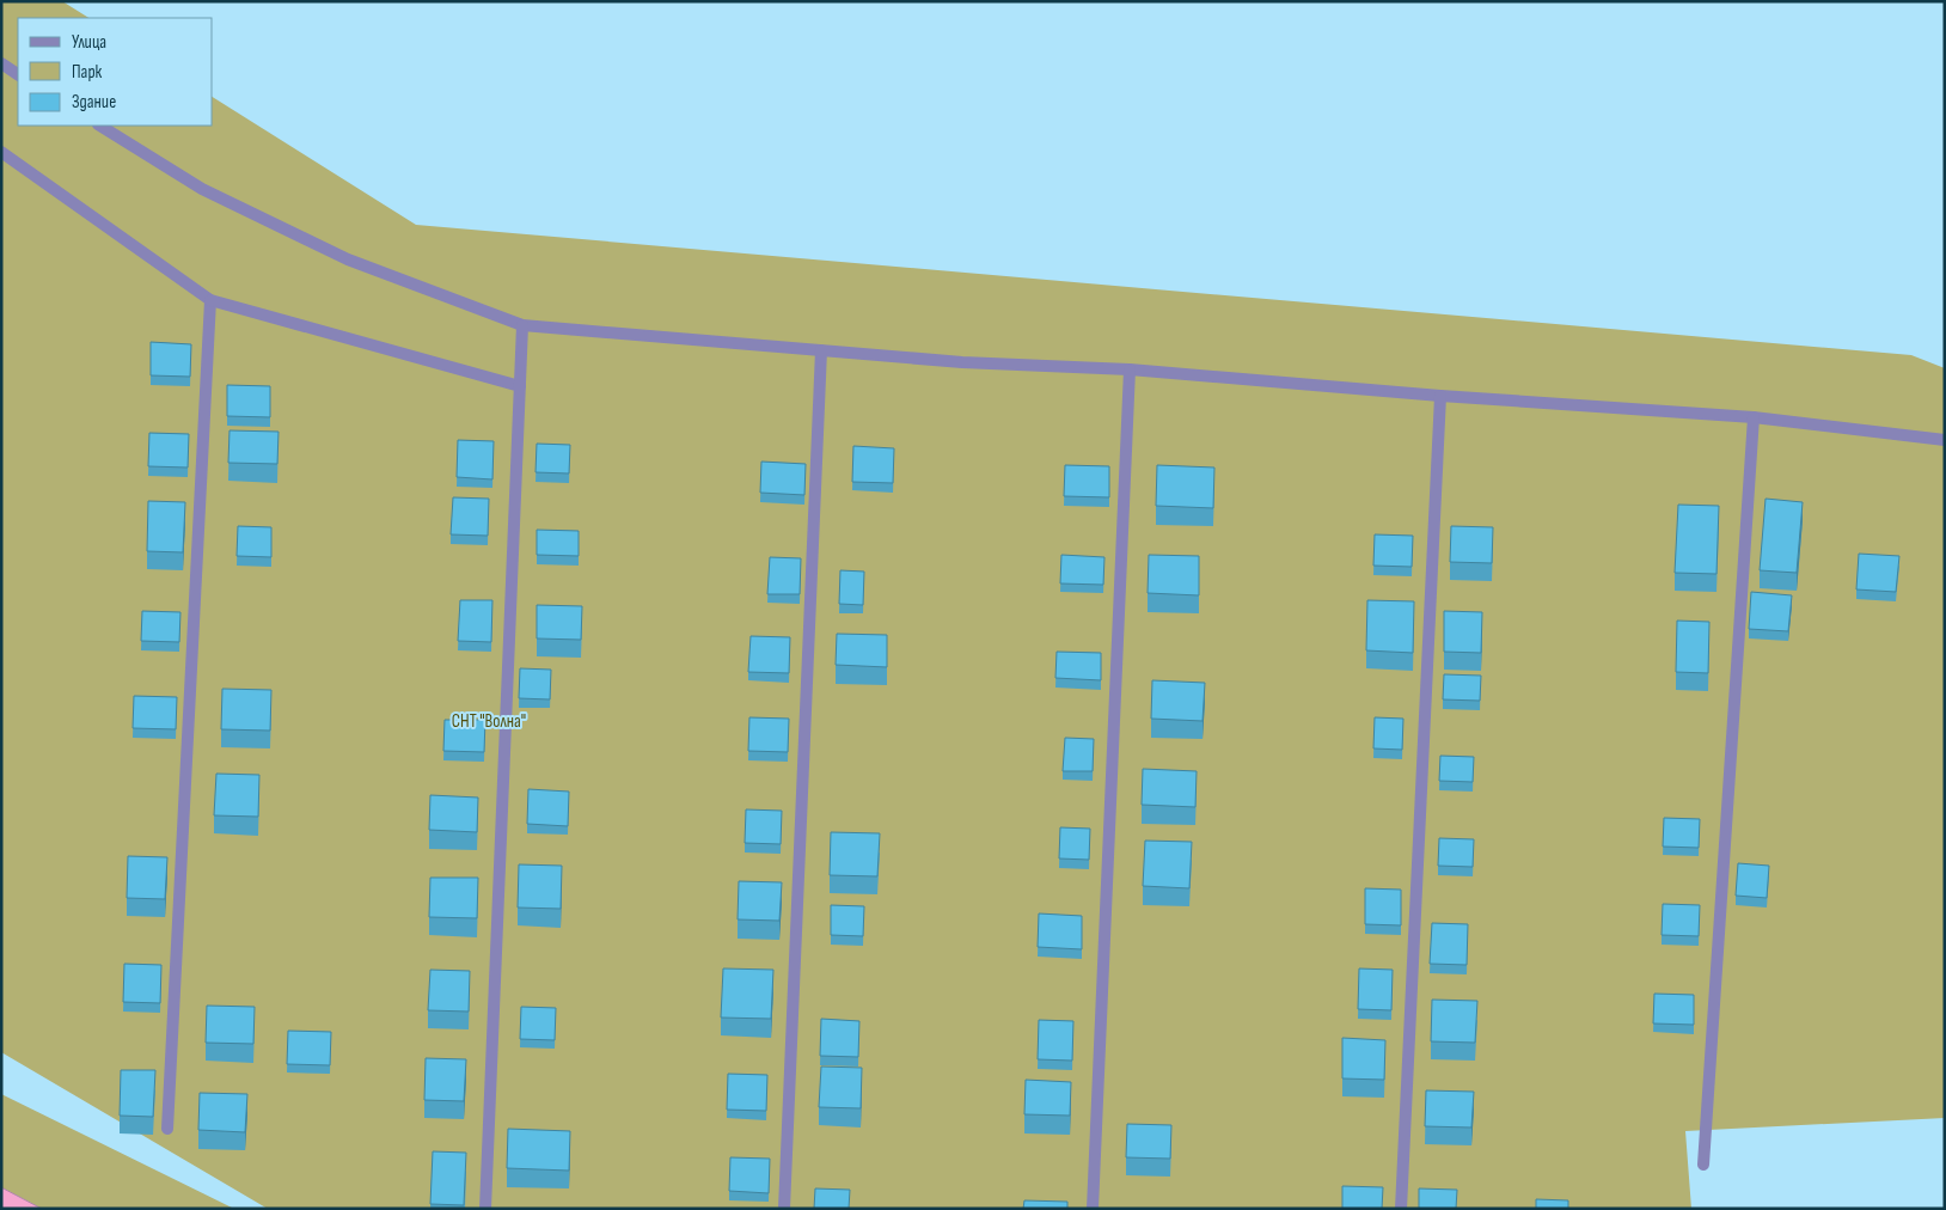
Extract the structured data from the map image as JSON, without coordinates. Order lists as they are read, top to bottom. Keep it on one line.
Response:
{"parks":["СНТ \"Волна\""],"legend":["Улица","Парк","Здание"]}
